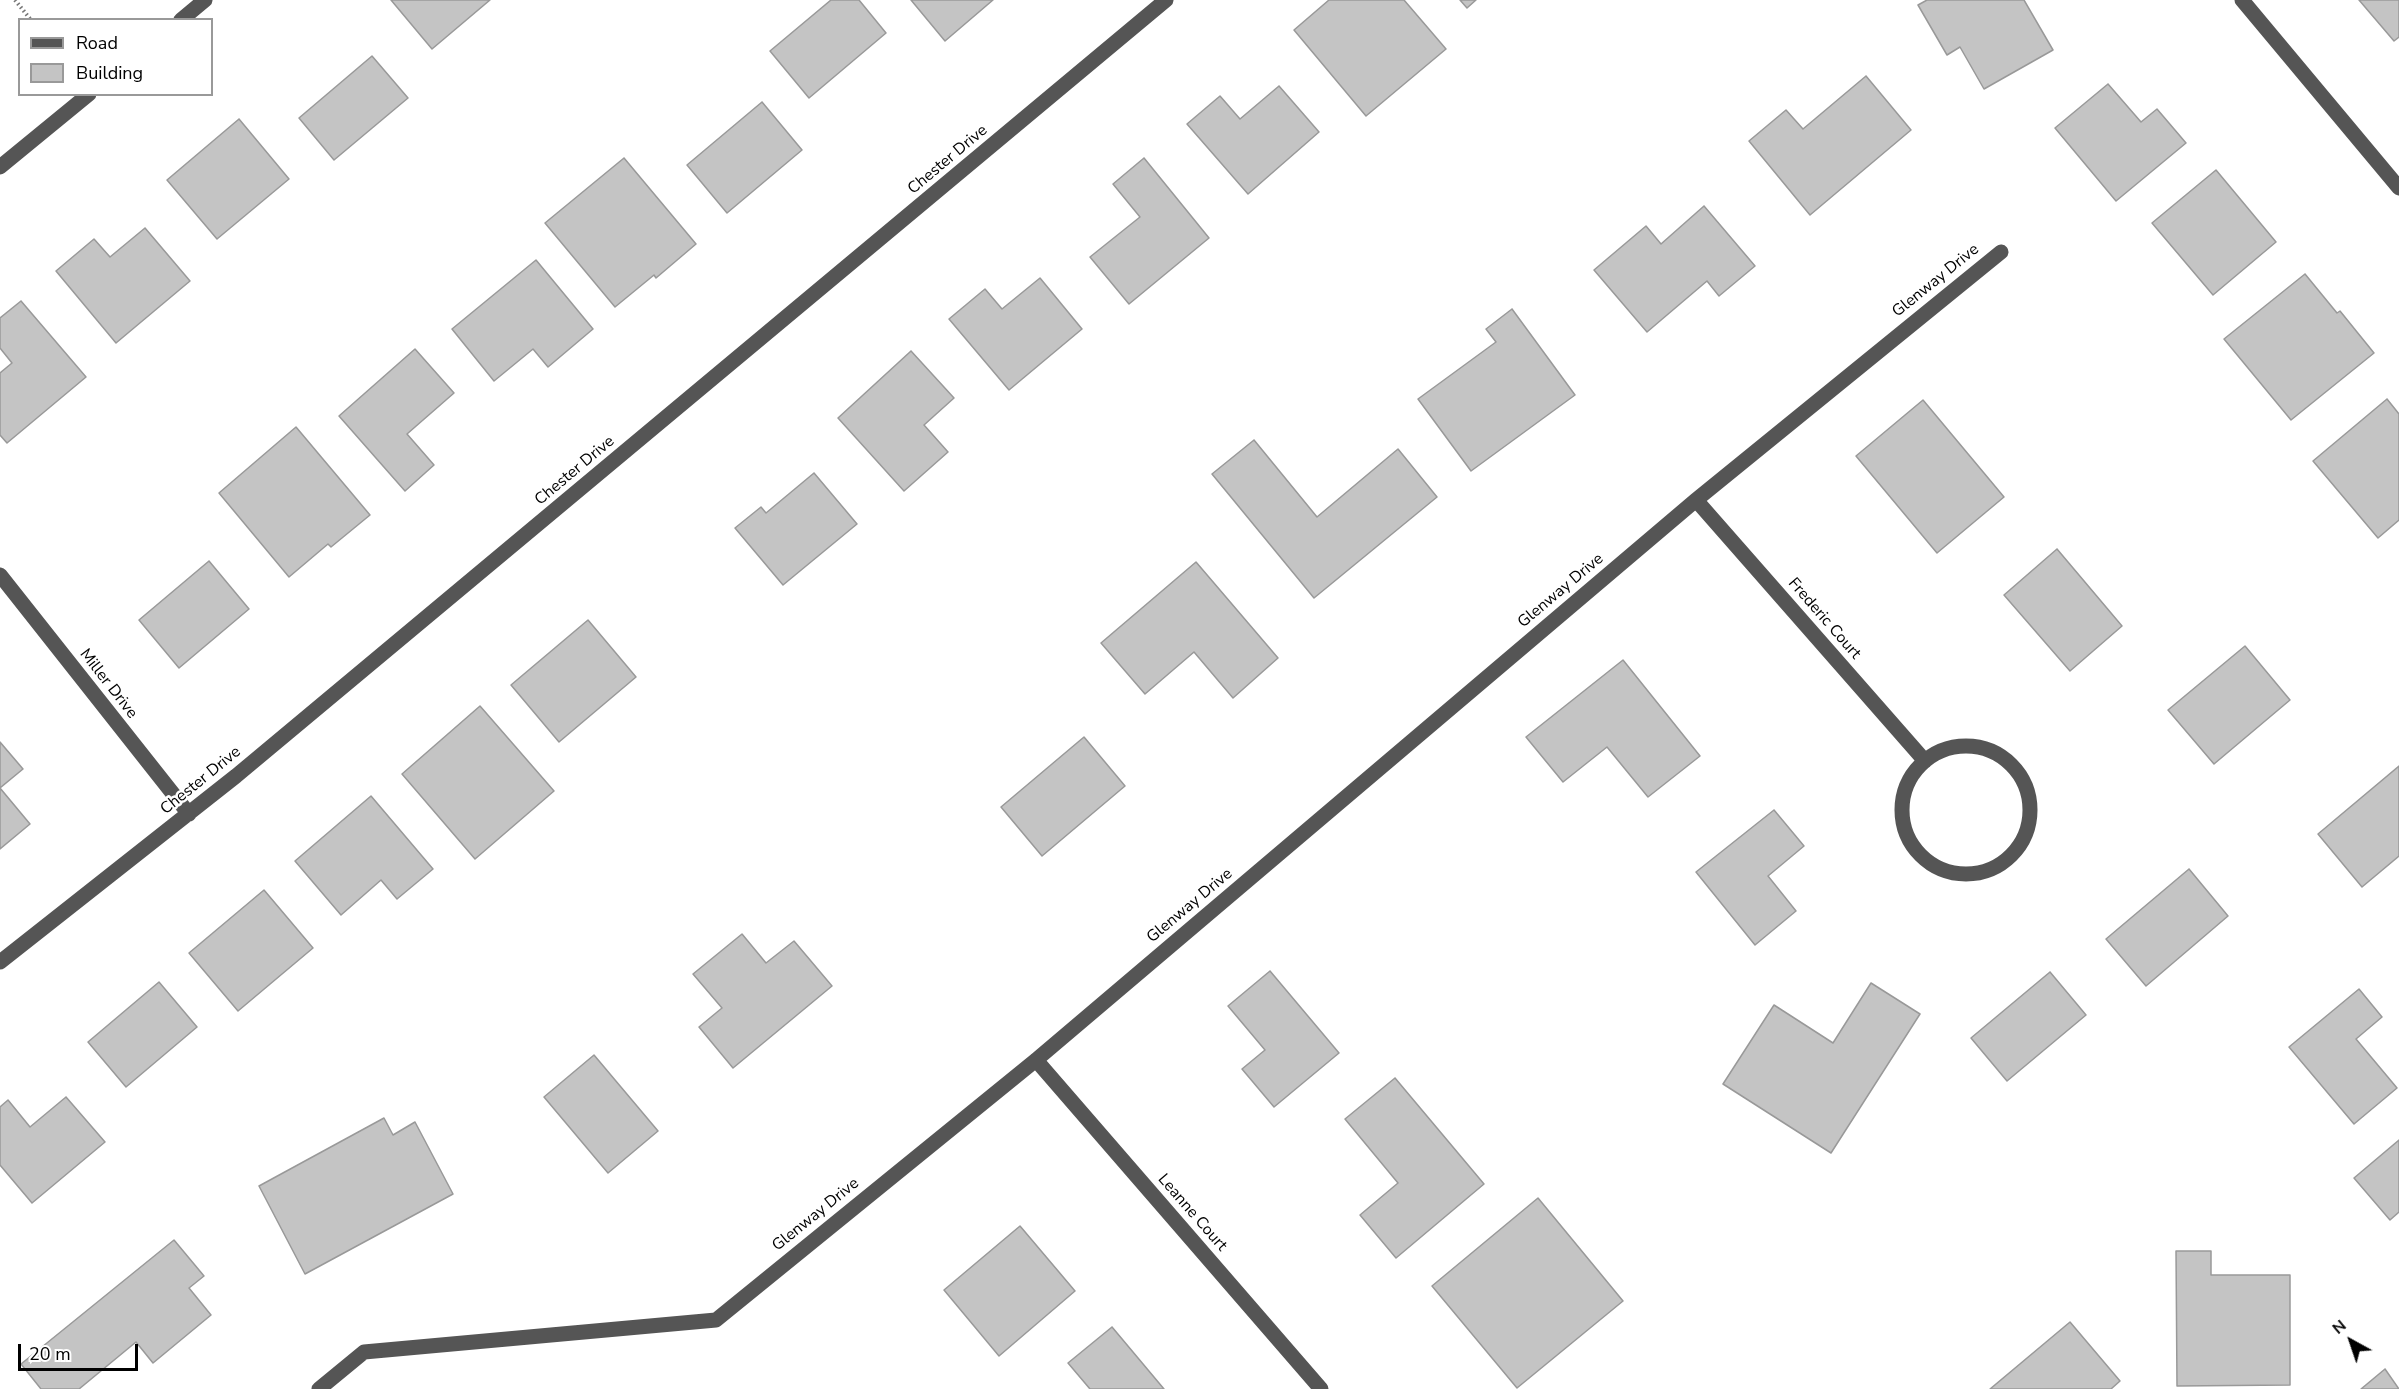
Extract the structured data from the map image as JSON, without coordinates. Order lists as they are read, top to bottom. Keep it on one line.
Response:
{"streets":{"street":["Chester Drive","Glenway Drive","Frederic Court","Miller Drive","Leanne Court"]},"crossings":[["Chester Drive","Miller Drive"],["Glenway Drive","Frederic Court"],["Glenway Drive","Leanne Court"]],"legend":["Road","Building"],"scale_bar":"20 m","north":"top left"}
